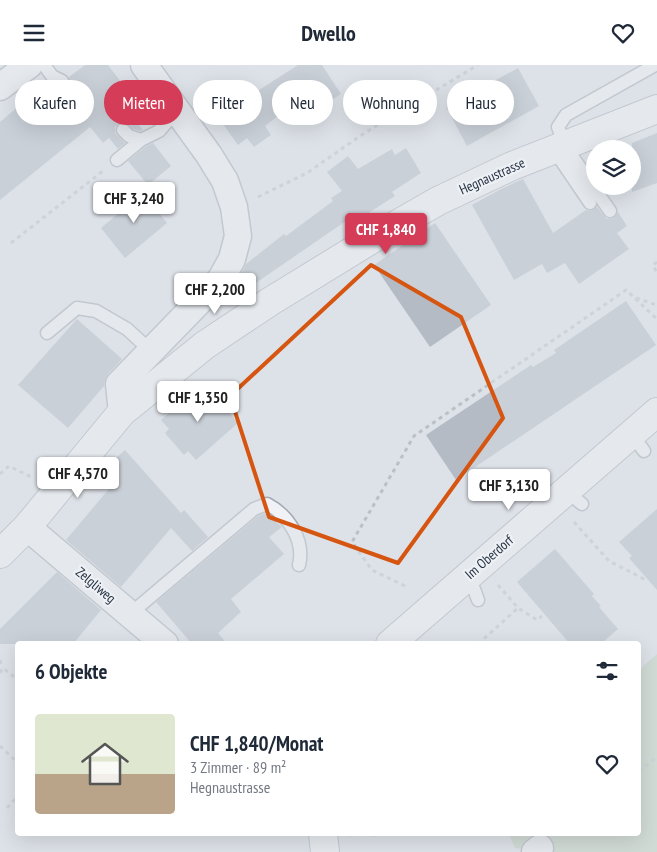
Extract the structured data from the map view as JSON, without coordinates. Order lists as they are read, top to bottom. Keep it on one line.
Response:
{"streets":{"street":["Hegnaustrasse","Im Oberdorf","Zelgliweg"]},"crossings":[["Hegnaustrasse","Zelgliweg"]],"page":{"header":"Dwello","chip":["Kaufen","Mieten","Filter","Neu","Wohnung","Haus"],"price":["CHF 3,240","CHF 1,840","CHF 2,200","CHF 1,350","CHF 4,570","CHF 3,130"],"heading":"6 Objekte","list":[{"name":"CHF 1,840/Monat","note":"3 Zimmer · 89 m² · Hegnaustrasse"}]}}
